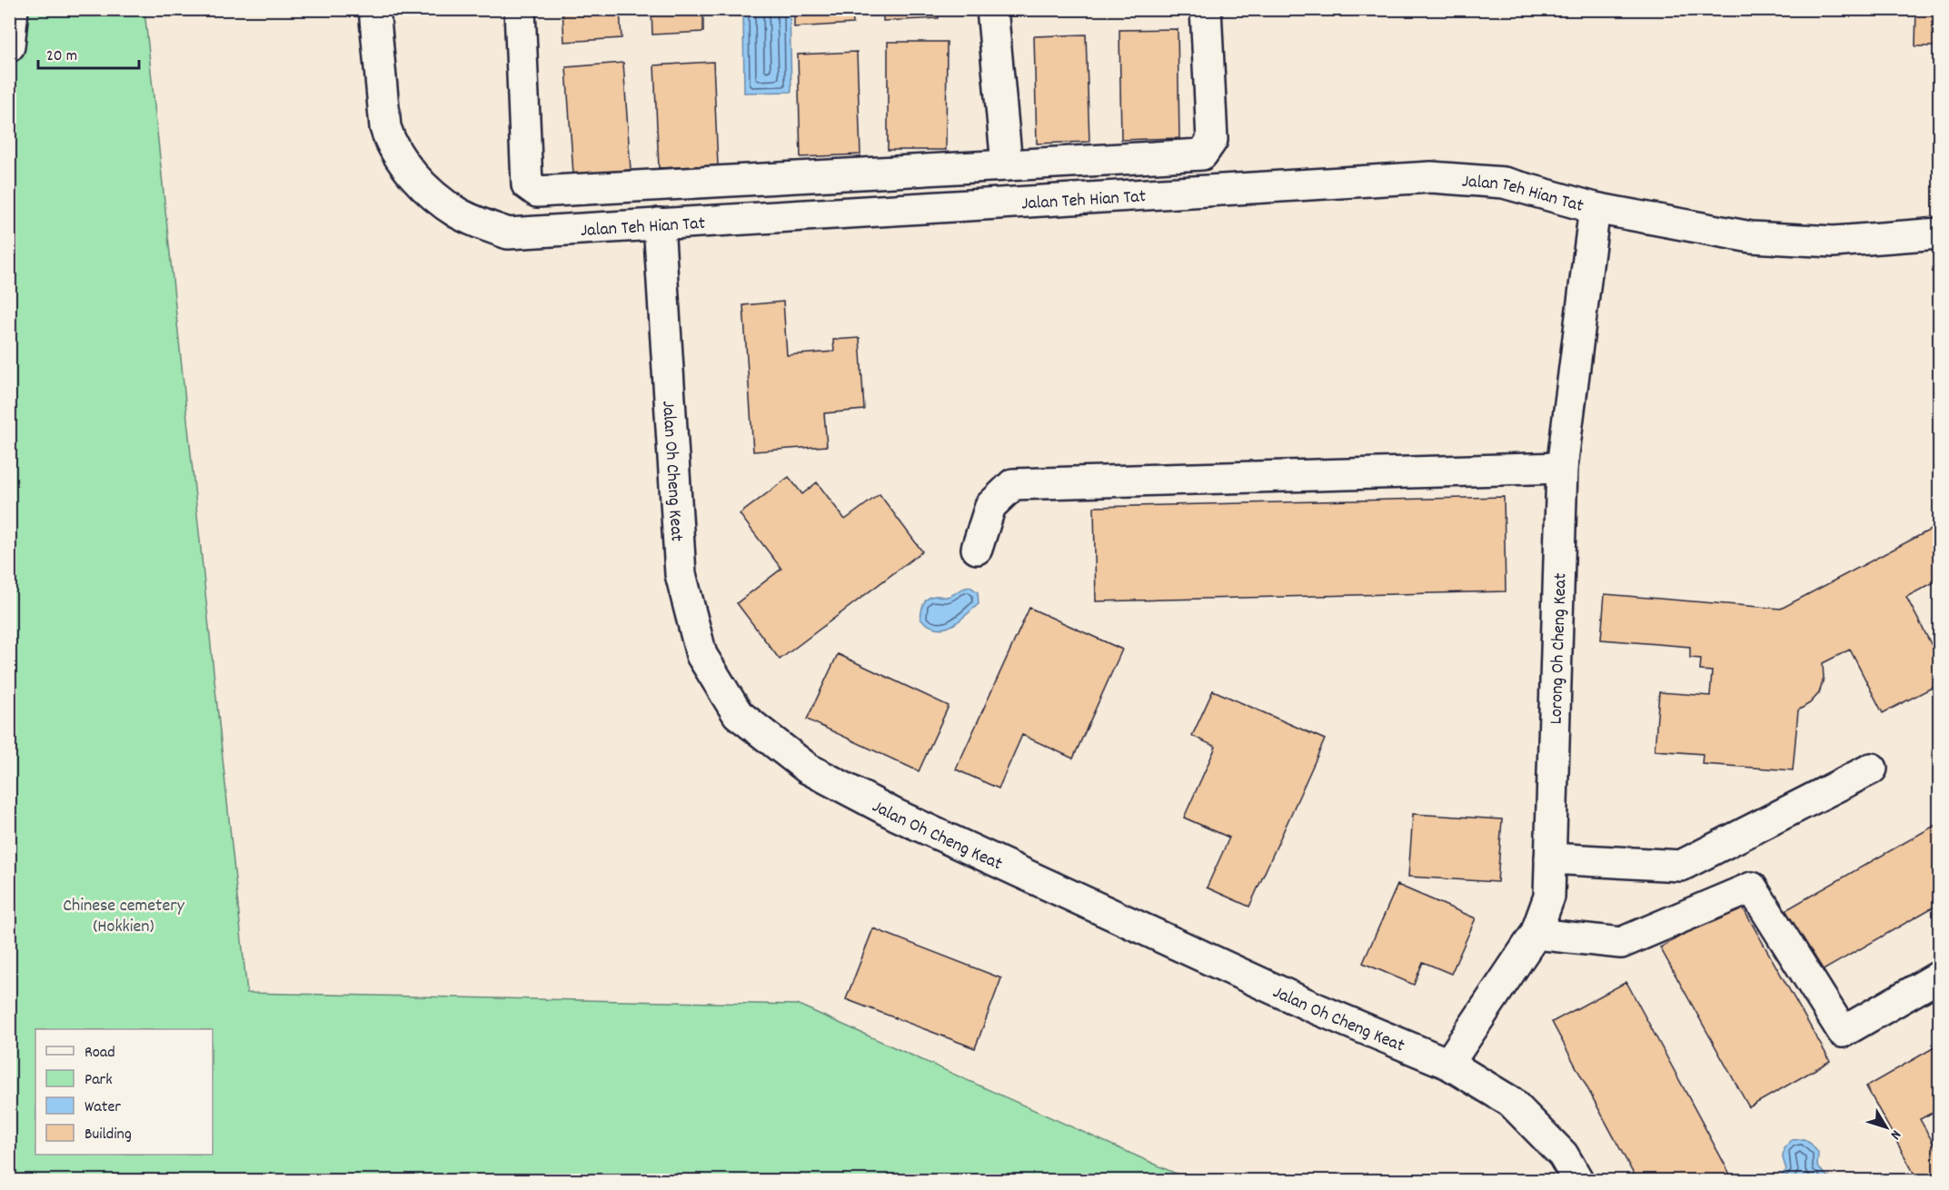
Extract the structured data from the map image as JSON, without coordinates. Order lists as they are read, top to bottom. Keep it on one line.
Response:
{"streets":{"street":["Jalan Teh Hian Tat","Jalan Oh Cheng Keat","Lorong Oh Cheng Keat"]},"crossings":[["Jalan Teh Hian Tat","Jalan Oh Cheng Keat"],["Jalan Teh Hian Tat","Lorong Oh Cheng Keat"],["Jalan Oh Cheng Keat","Lorong Oh Cheng Keat"]],"parks":["Chinese cemetery (Hokkien)"],"legend":["Road","Park","Water","Building"],"scale_bar":"20 m","north":"bottom right"}
